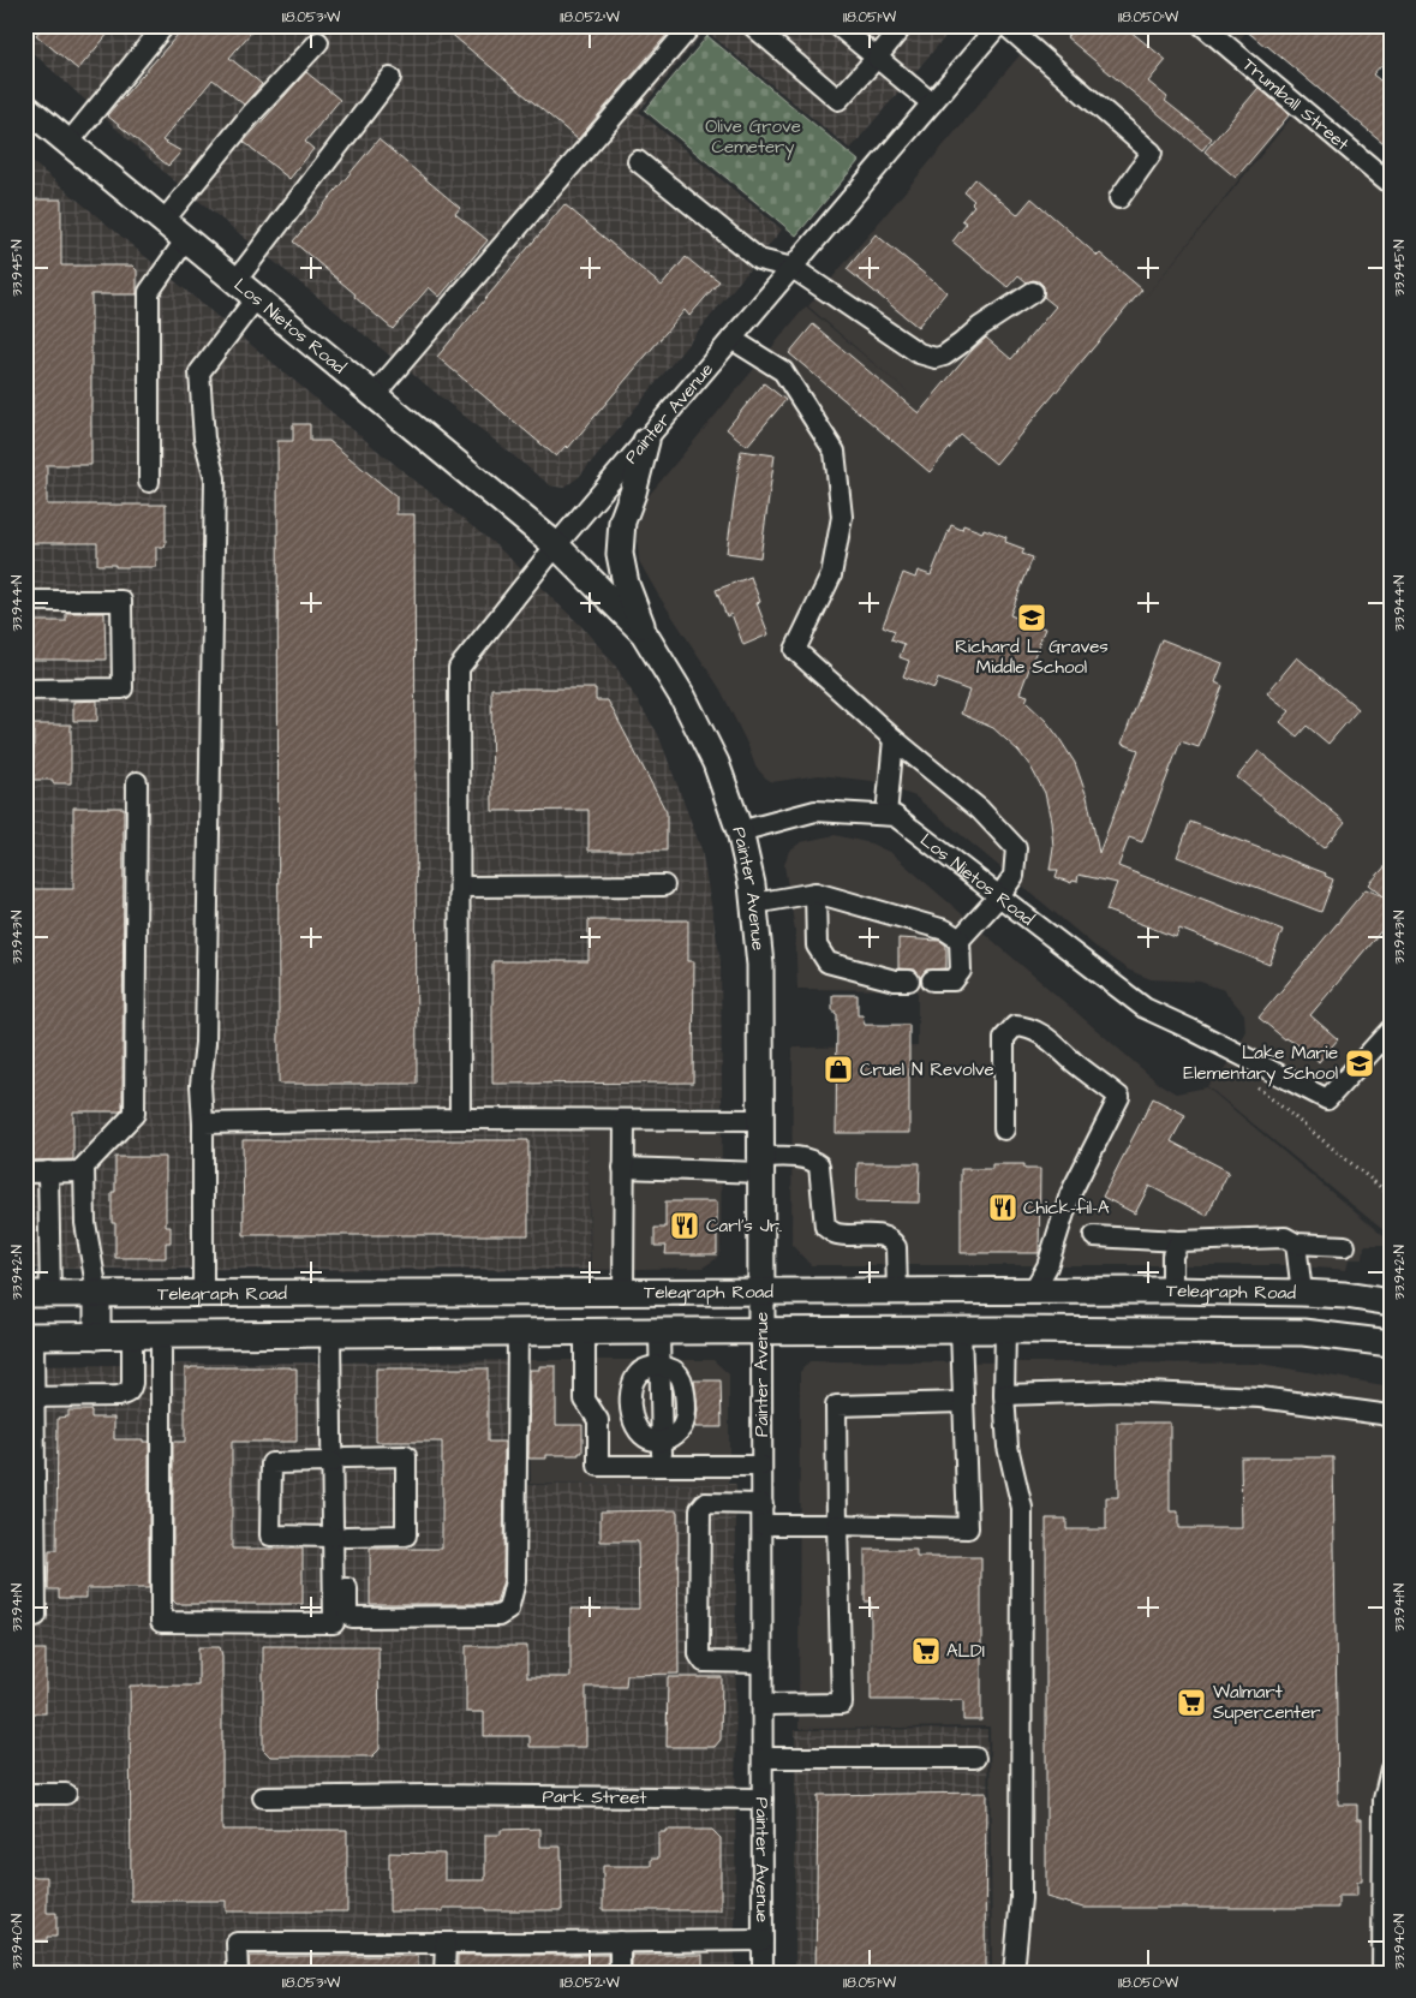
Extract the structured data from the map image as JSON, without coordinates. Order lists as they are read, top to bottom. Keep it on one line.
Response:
{"streets":{"main road":["Los Nietos Road","Painter Avenue","Telegraph Road"],"street":["Trumball Street","Park Street"]},"crossings":[["Los Nietos Road","Painter Avenue"],["Painter Avenue","Telegraph Road"],["Painter Avenue","Park Street"]],"parks":["Olive Grove Cemetery"],"places":{"school or university":["Richard L. Graves Middle School","Lake Marie Elementary School"],"shop":["Cruel N Revolve"],"restaurant":["Chick-fil-A","Carl's Jr."],"supermarket":["ALDI","Walmart Supercenter"]},"coordinates":["118.053°W","118.052°W","118.051°W","118.050°W","33.945°N","33.944°N","33.943°N","33.942°N","33.941°N","33.940°N"]}
